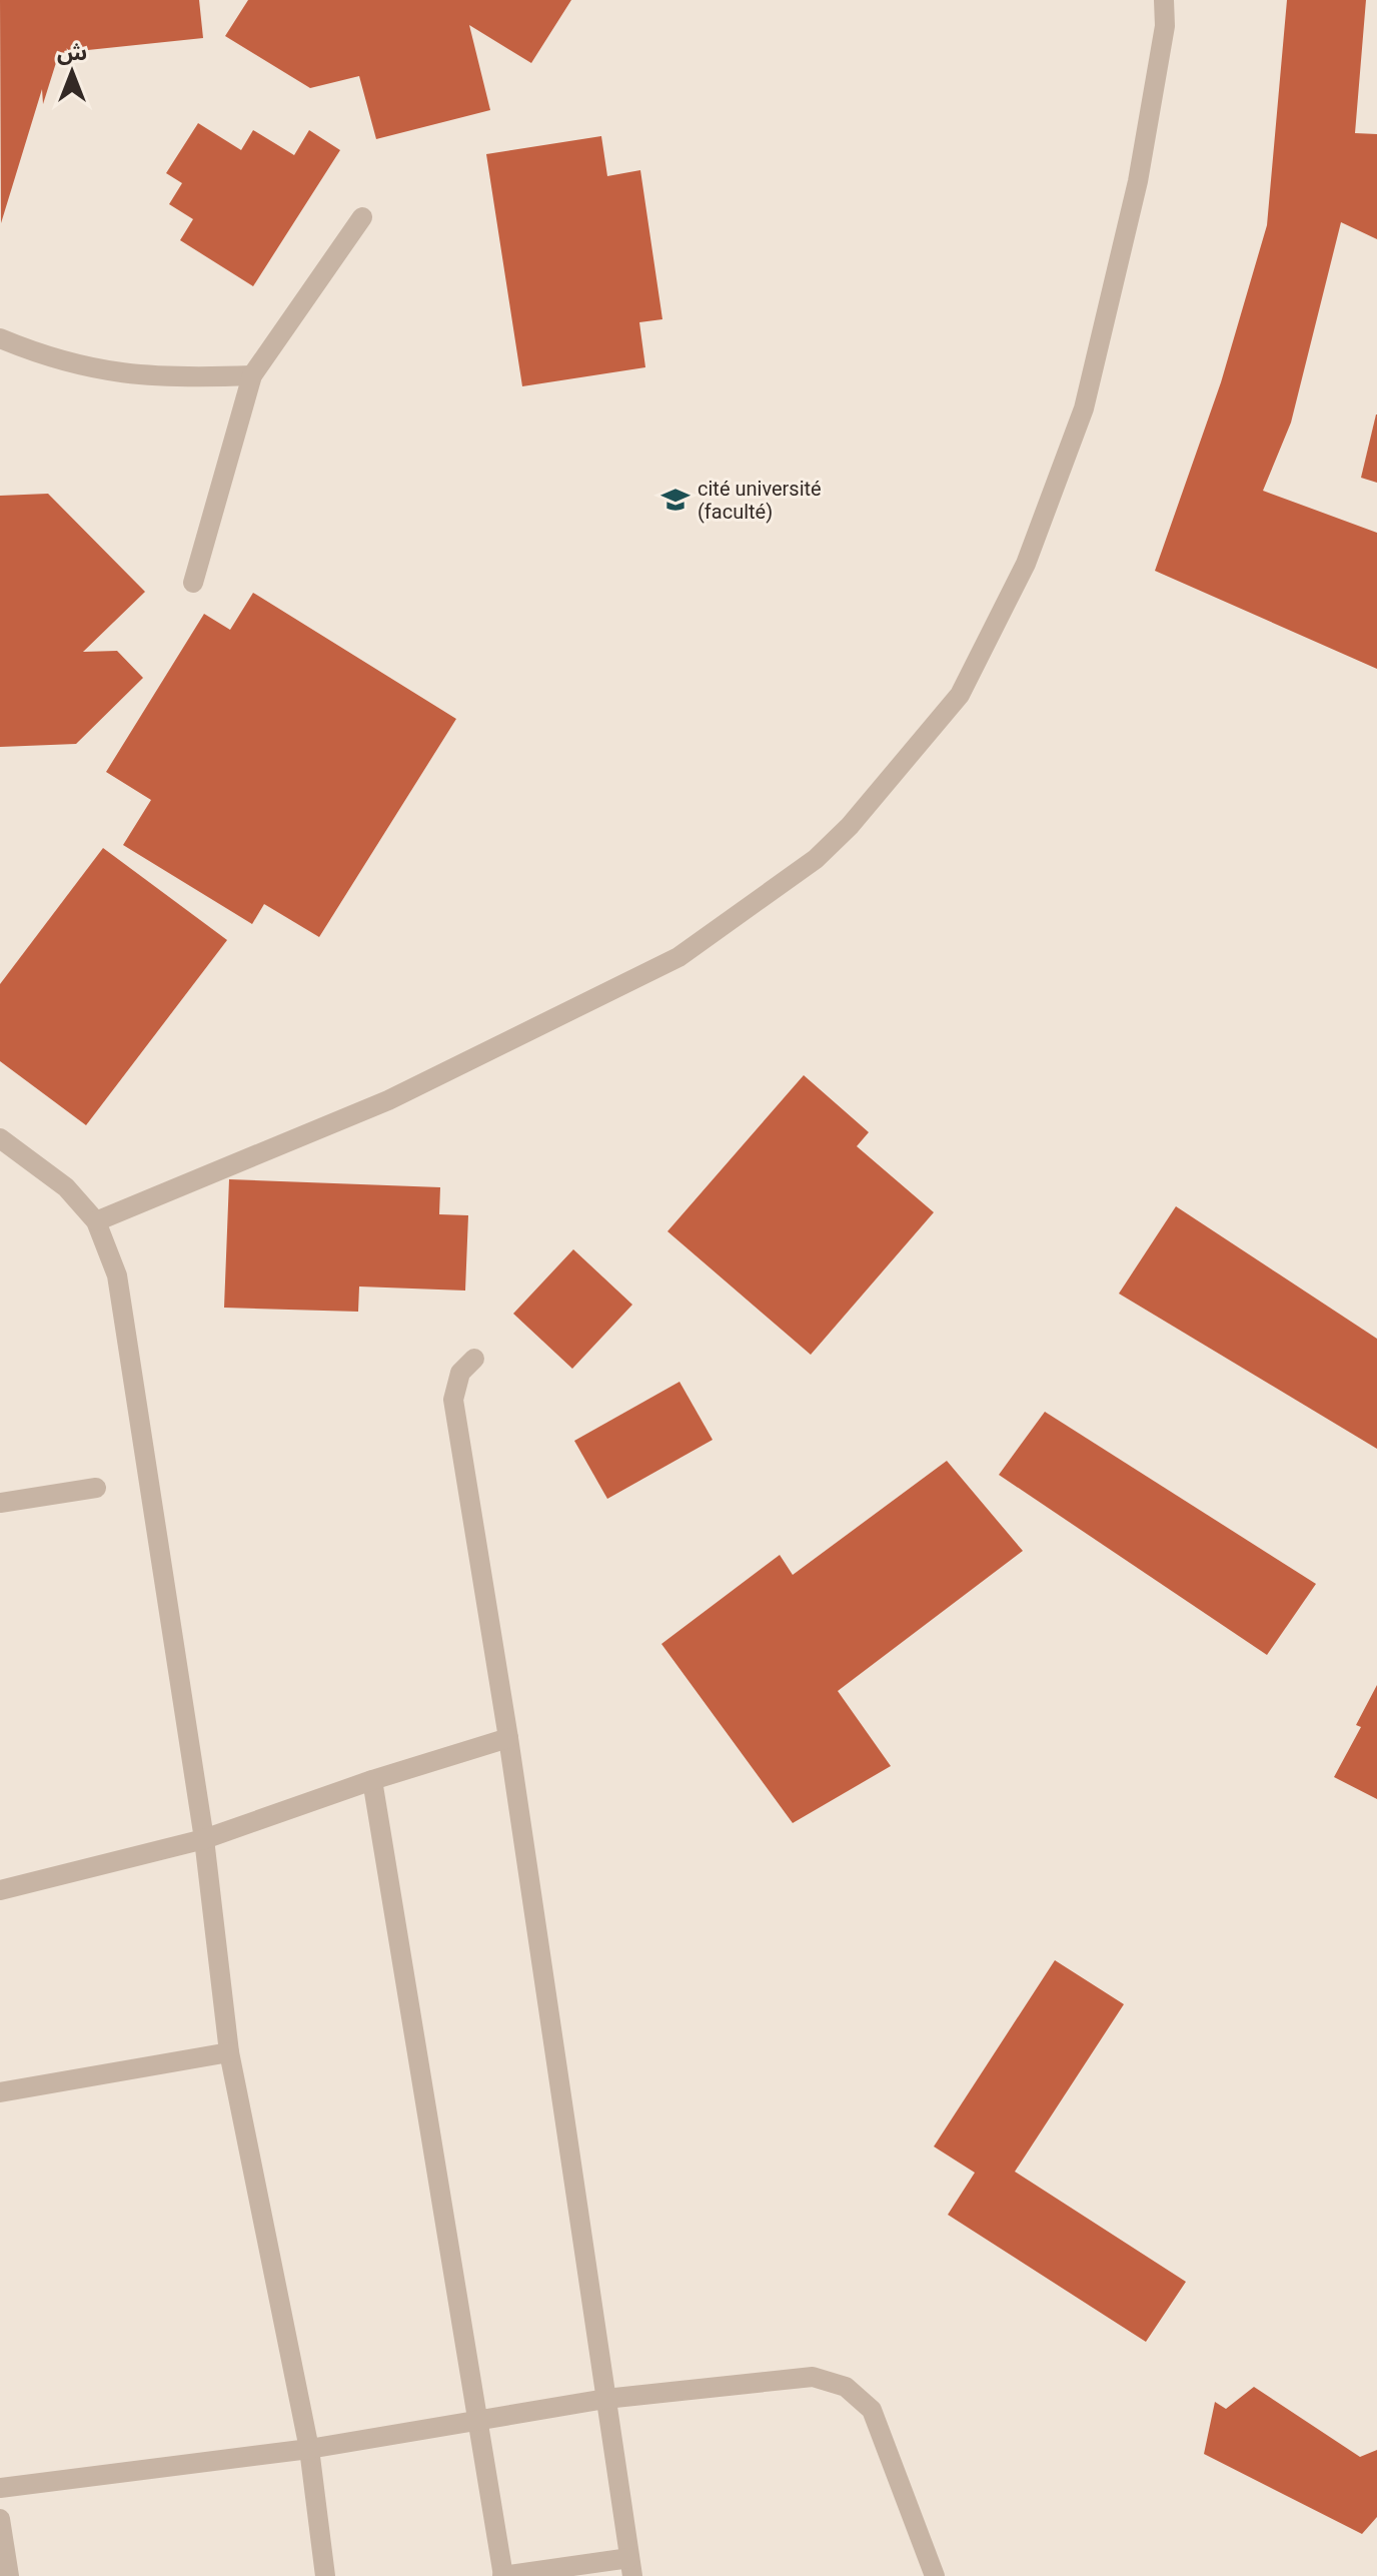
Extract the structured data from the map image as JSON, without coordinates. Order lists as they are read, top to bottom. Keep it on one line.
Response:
{"places":{"school or university":["cité université (faculté)"]},"north":"top"}
